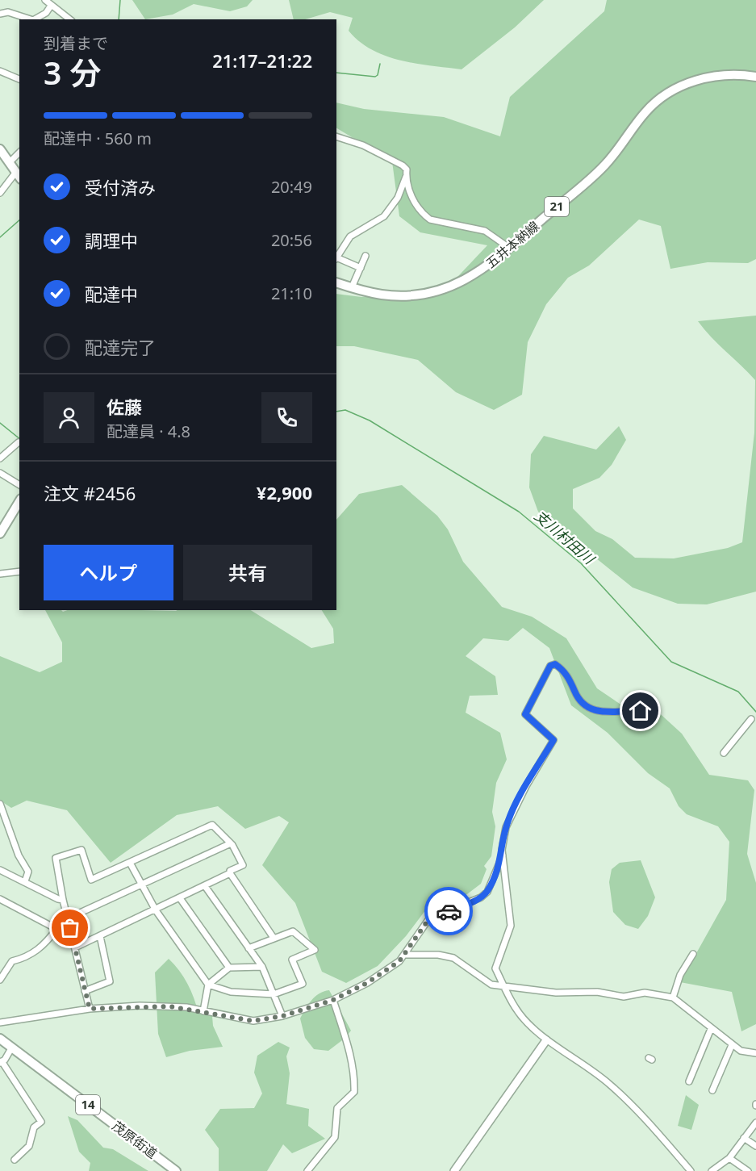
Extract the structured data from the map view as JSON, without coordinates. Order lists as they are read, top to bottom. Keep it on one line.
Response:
{"streets":{"main road":["21","五井本納線","14","茂原街道"]},"water":["支川村田川"],"page":{"heading":["3 分","到着まで","21:17–21:22"],"panel":["佐藤","配達員 · 4.8","注文 #2456","¥2,900"],"bar":"配達中 · 560 m","list":[["受付済み","20:49"],["調理中","20:56"],["配達中","21:10"],"配達完了"],"buttons":["ヘルプ","共有"]}}
